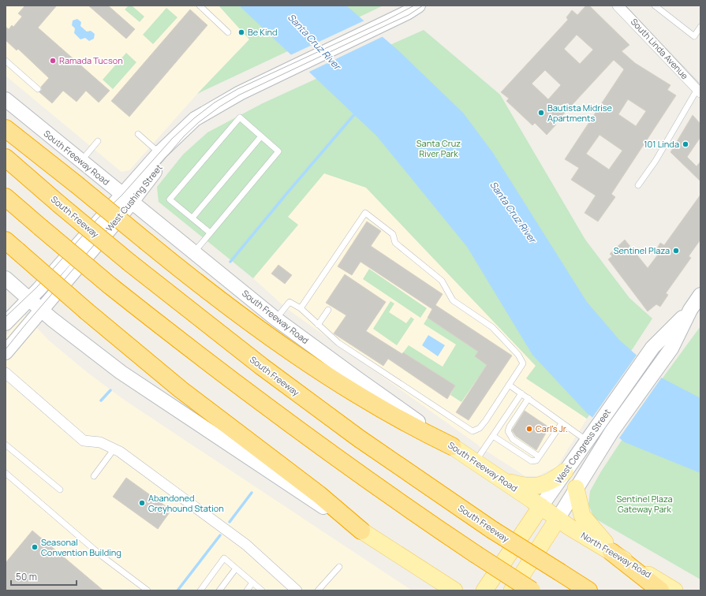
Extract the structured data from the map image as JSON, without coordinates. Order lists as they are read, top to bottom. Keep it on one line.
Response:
{"streets":{"highway":["South Freeway"],"main road":["South Freeway Road","West Cushing Street","West Congress Street","North Freeway Road"],"street":["South Linda Avenue"]},"crossings":[["South Freeway Road","West Cushing Street"],["South Freeway Road","West Congress Street"],["South Freeway Road","North Freeway Road"],["West Congress Street","North Freeway Road"]],"water":["Santa Cruz River"],"parks":["Santa Cruz River Park","Sentinel Plaza Gateway Park"],"places":["Be Kind","Ramada Tucson","Bautista Midrise Apartments","101 Linda","Sentinel Plaza","Carl's Jr.","Abandoned Greyhound Station","Seasonal Convention Building"],"scale_bar":"50 m"}
